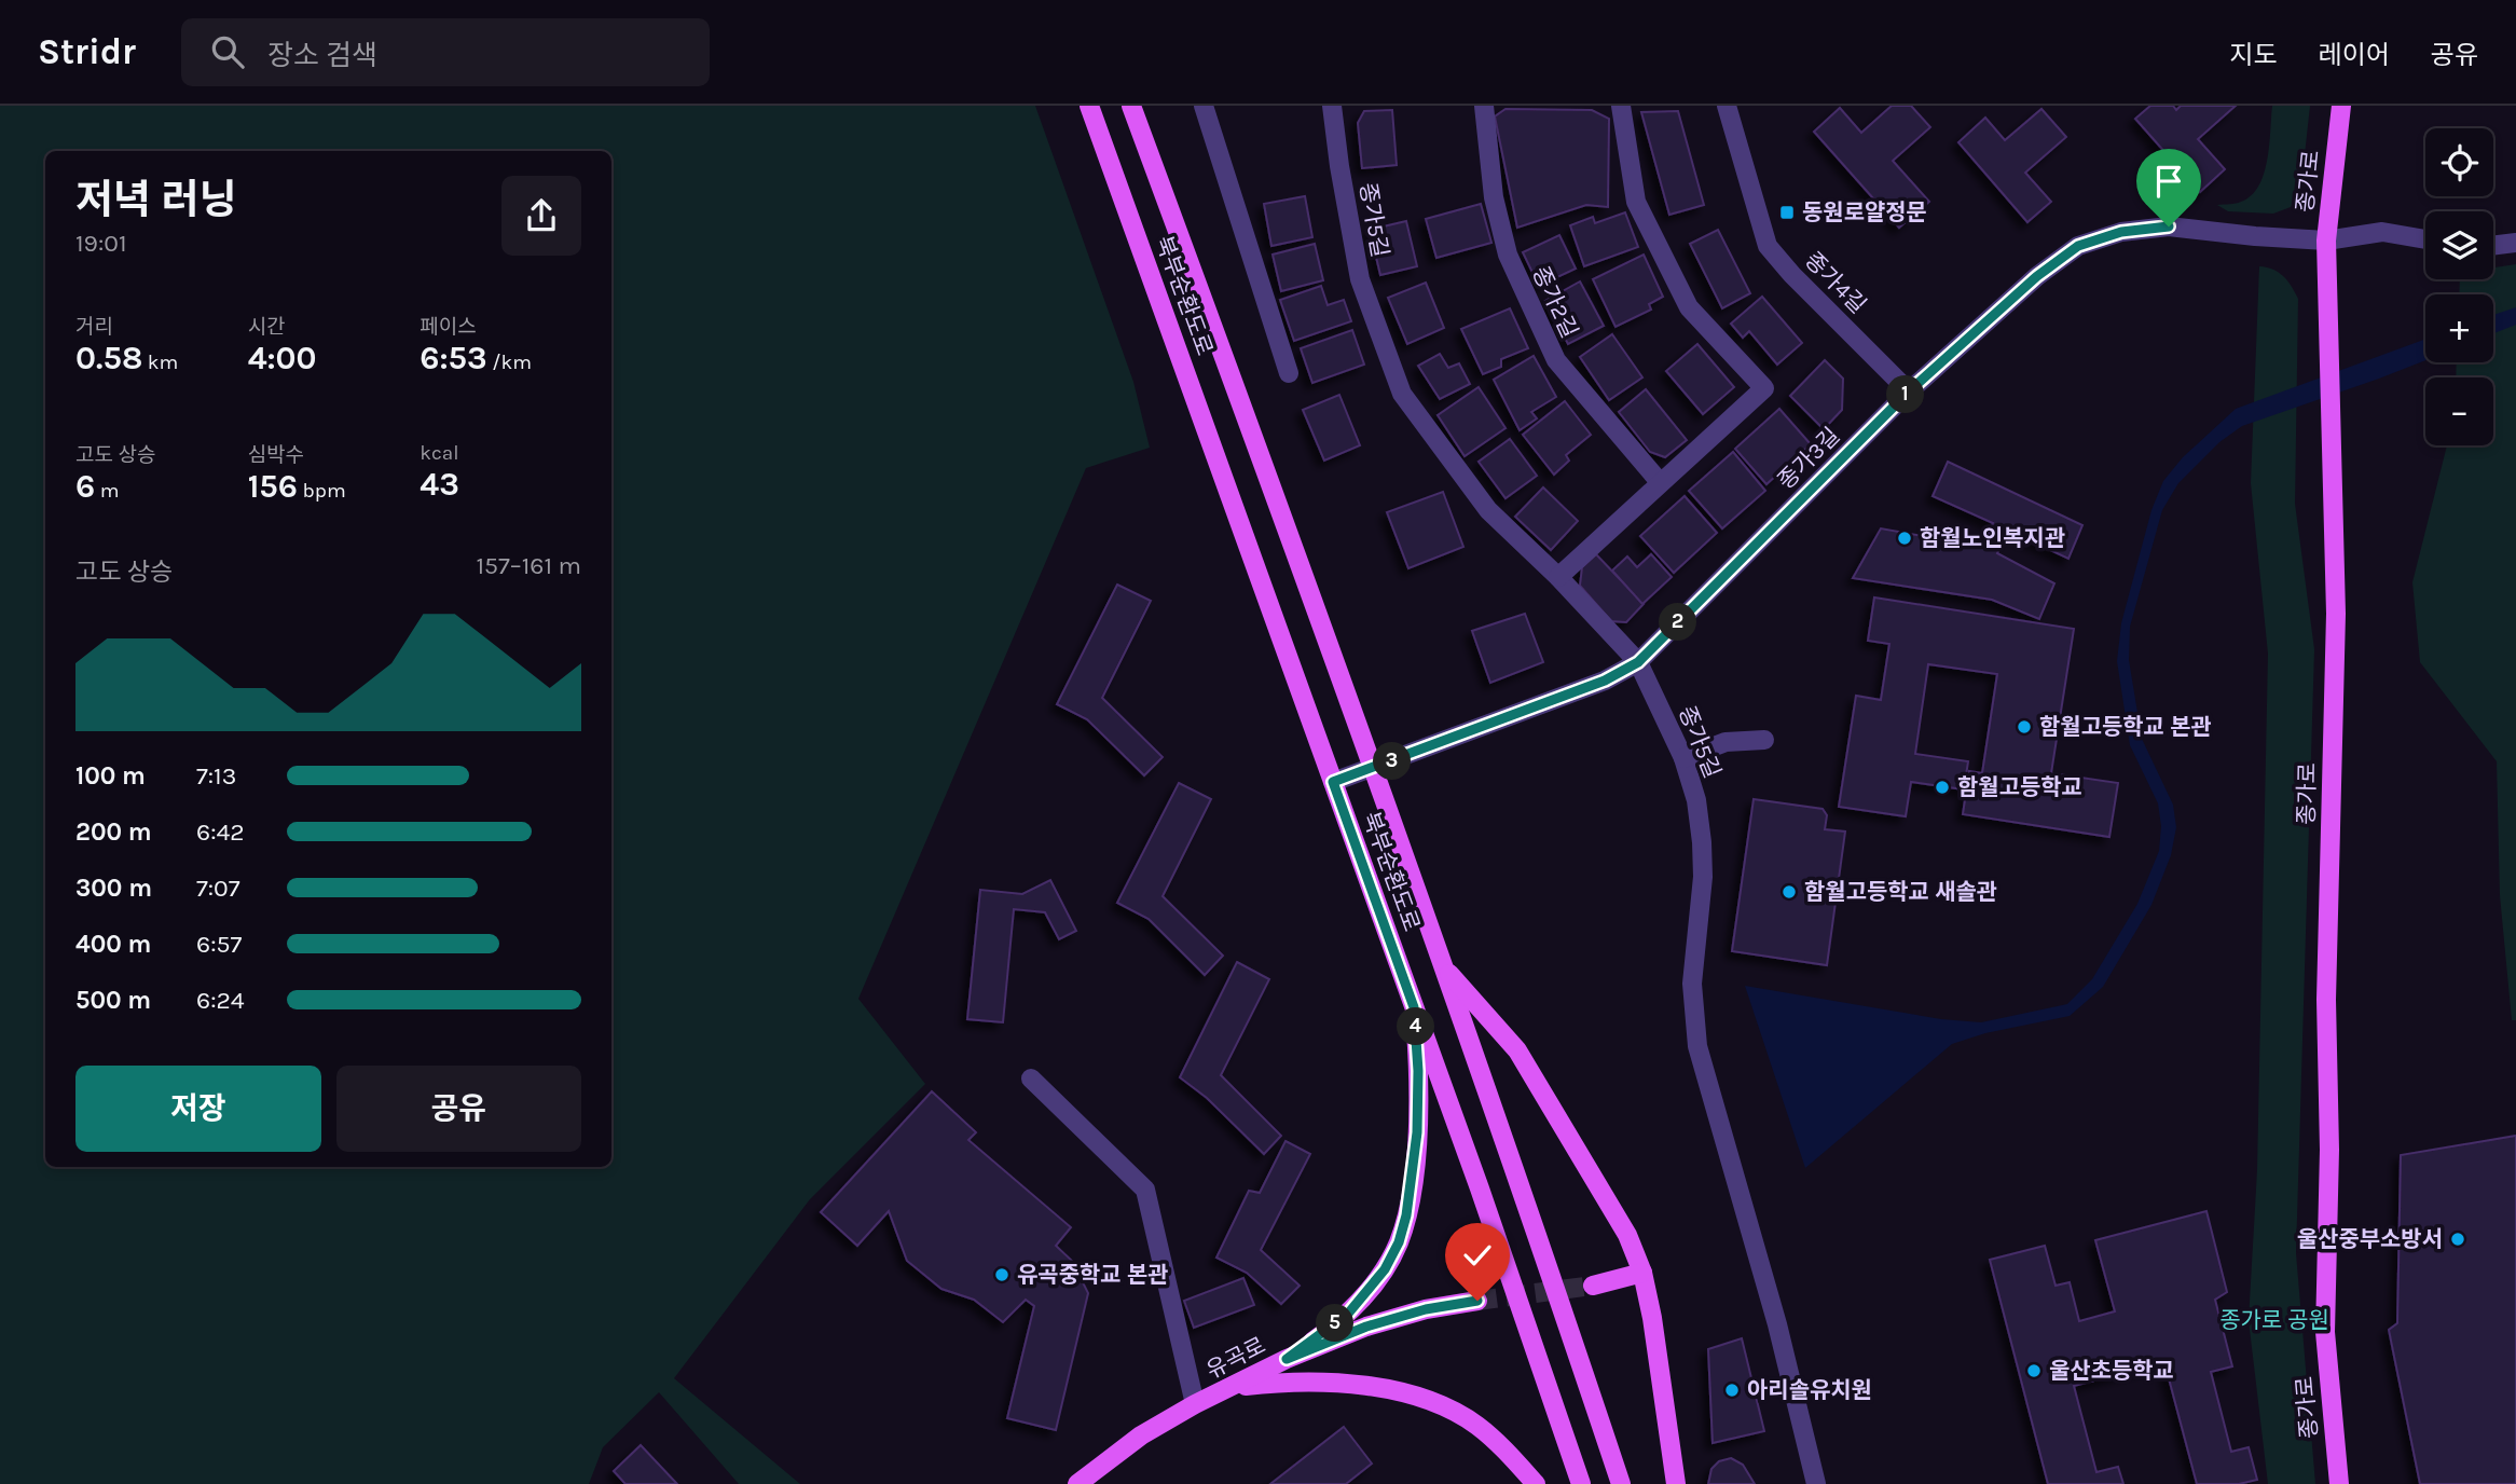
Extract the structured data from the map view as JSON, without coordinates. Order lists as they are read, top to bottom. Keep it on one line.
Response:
{"streets":{"main road":["종가로","북부순환도로","유곡로"],"street":["종가5길","종가4길","종가2길","종가3길"]},"crossings":[["종가로","종가3길"],["종가5길","종가3길"],["종가4길","종가3길"],["북부순환도로","종가3길"]],"parks":["종가로 공원"],"places":{"transit":["동원로얄정문"],"other":["함월노인복지관","함월고등학교 본관","함월고등학교","함월고등학교 새솔관","울산중부소방서","유곡중학교 본관","울산초등학교","아리솔유치원"]},"page":{"header":"Stridr","search":"장소 검색","nav":["지도","레이어","공유"],"map_buttons":["+","−"],"heading":["저녁 러닝","19:01"],"stats":[["거리","0.58 km"],["시간","4:00"],["페이스","6:53 /km"],["고도 상승","6 m"],["심박수","156 bpm"],["kcal","43"]],"pins":["1","2","3","4","5"],"chart":["고도 상승","157–161 m"],"list":[{"name":"100 m","note":"7:13"},{"name":"200 m","note":"6:42"},{"name":"300 m","note":"7:07"},{"name":"400 m","note":"6:57"},{"name":"500 m","note":"6:24"}],"buttons":["저장","공유"]}}
